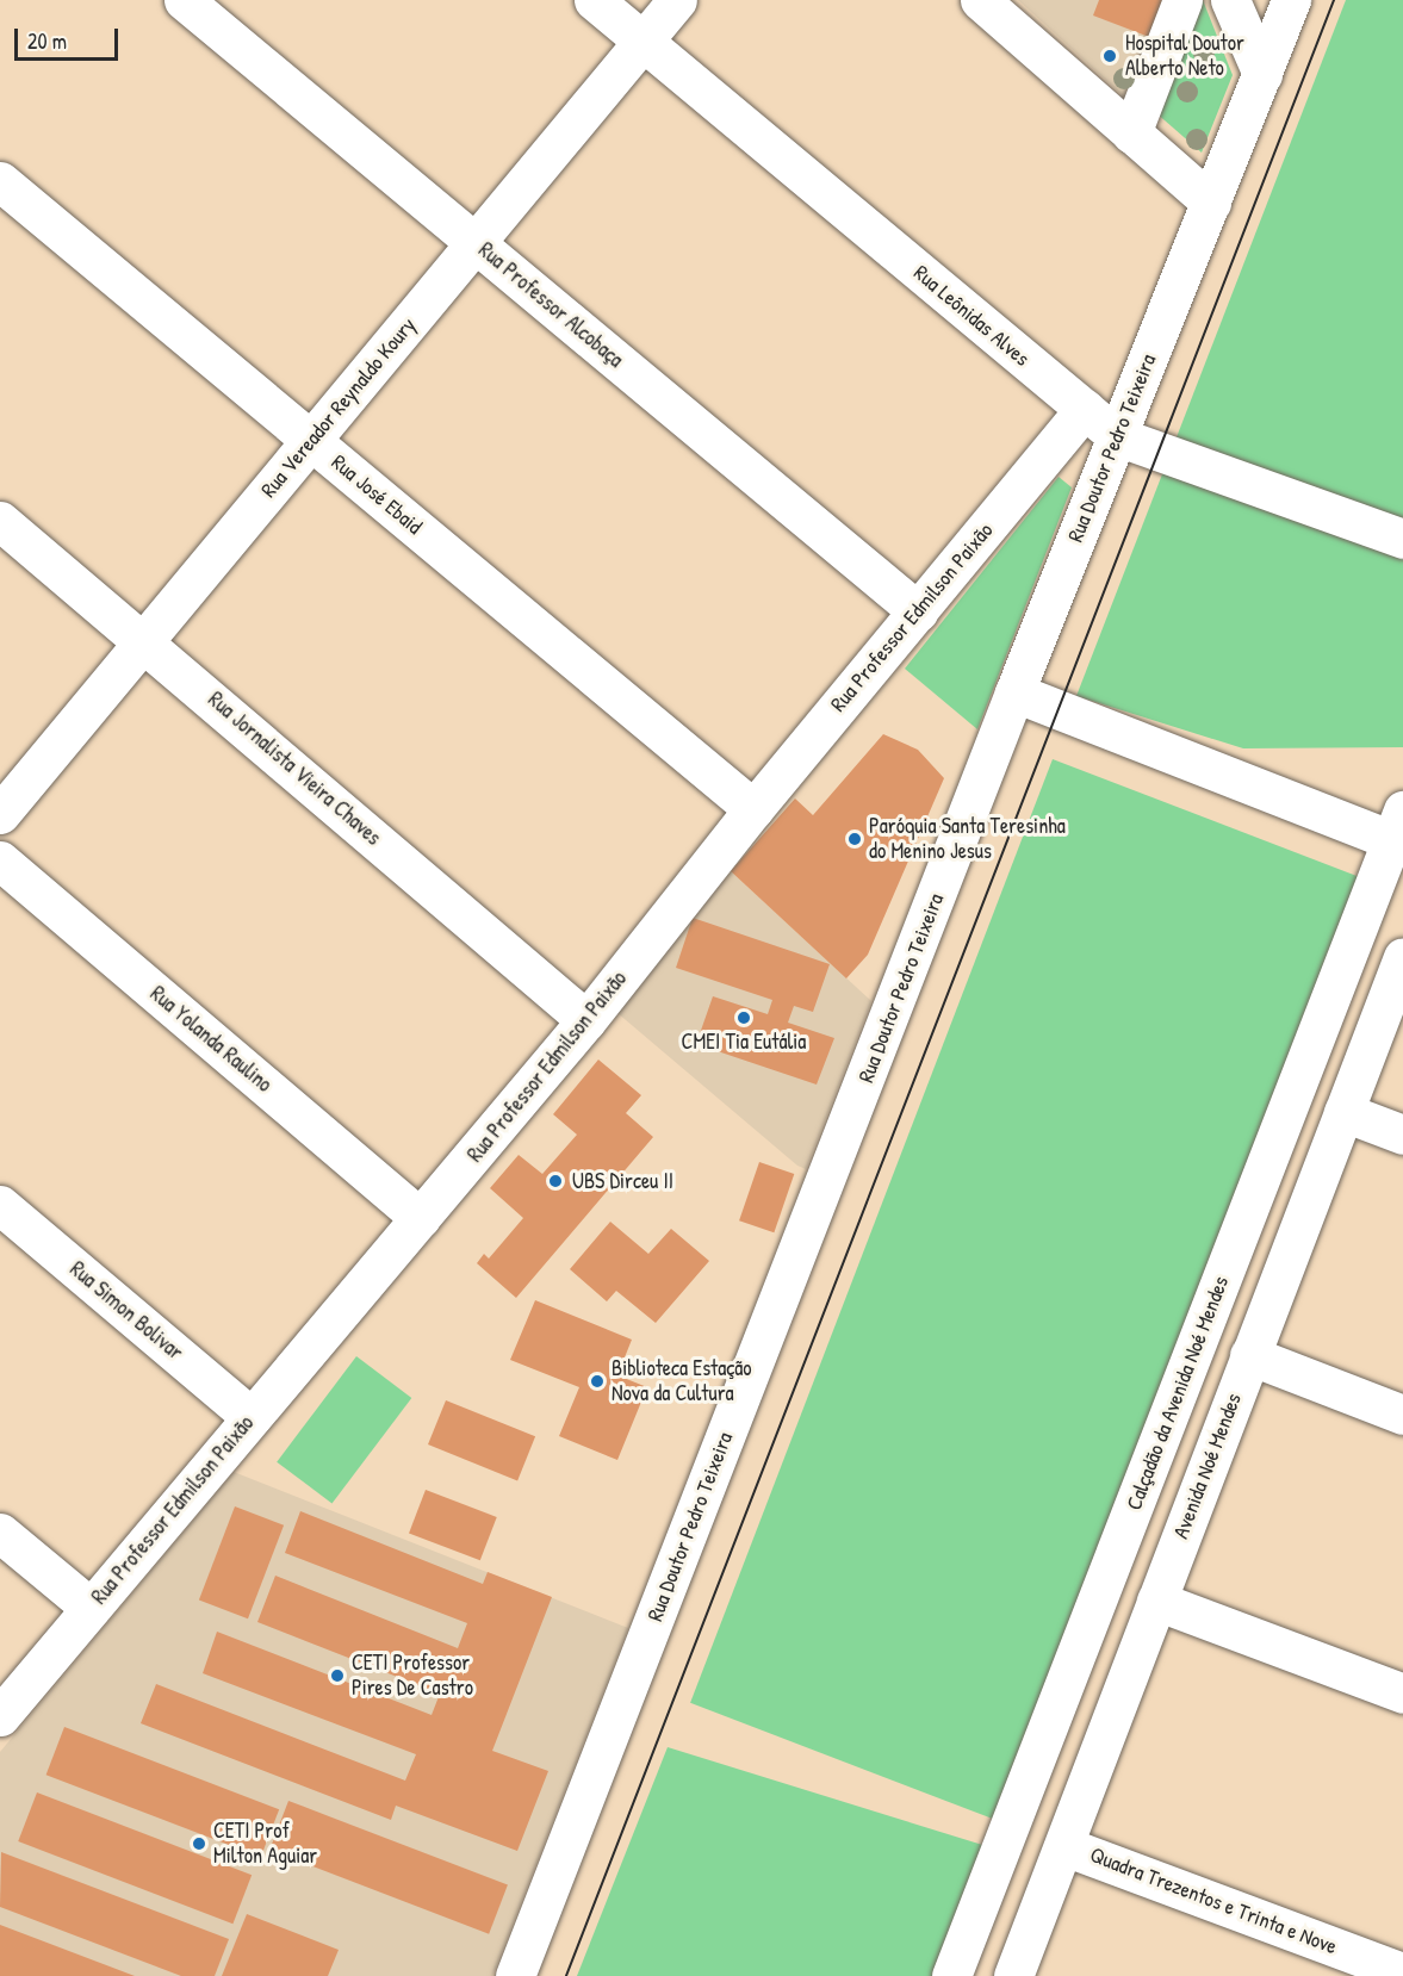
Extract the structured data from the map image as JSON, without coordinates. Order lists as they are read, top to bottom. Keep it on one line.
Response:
{"streets":{"street":["Rua Professor Alcobaça","Rua Leônidas Alves","Rua Vereador Reynaldo Koury","Rua Doutor Pedro Teixeira","Rua José Ebaid","Rua Professor Edmilson Paixão","Rua Jornalista Vieira Chaves","Rua Yolanda Raulino","Rua Simon Bolivar","Calçadão da Avenida Noé Mendes","Avenida Noé Mendes","Quadra Trezentos e Trinta e Nove"]},"crossings":[["Rua Professor Alcobaça","Rua Vereador Reynaldo Koury"],["Rua Professor Alcobaça","Rua Professor Edmilson Paixão"],["Rua Leônidas Alves","Rua Vereador Reynaldo Koury"],["Rua Leônidas Alves","Rua Doutor Pedro Teixeira"],["Rua Leônidas Alves","Rua Professor Edmilson Paixão"],["Rua Vereador Reynaldo Koury","Rua José Ebaid"],["Rua Vereador Reynaldo Koury","Rua Jornalista Vieira Chaves"],["Rua José Ebaid","Rua Professor Edmilson Paixão"],["Rua Professor Edmilson Paixão","Rua Jornalista Vieira Chaves"],["Rua Professor Edmilson Paixão","Rua Yolanda Raulino"],["Rua Professor Edmilson Paixão","Rua Simon Bolivar"],["Avenida Noé Mendes","Quadra Trezentos e Trinta e Nove"]],"places":["Hospital Doutor Alberto Neto","Paróquia Santa Teresinha do Menino Jesus","CMEI Tia Eutália","UBS Dirceu II","Biblioteca Estação Nova da Cultura","CETI Professor Pires De Castro","CETI Prof Milton Aguiar"],"scale_bar":"20 m"}
